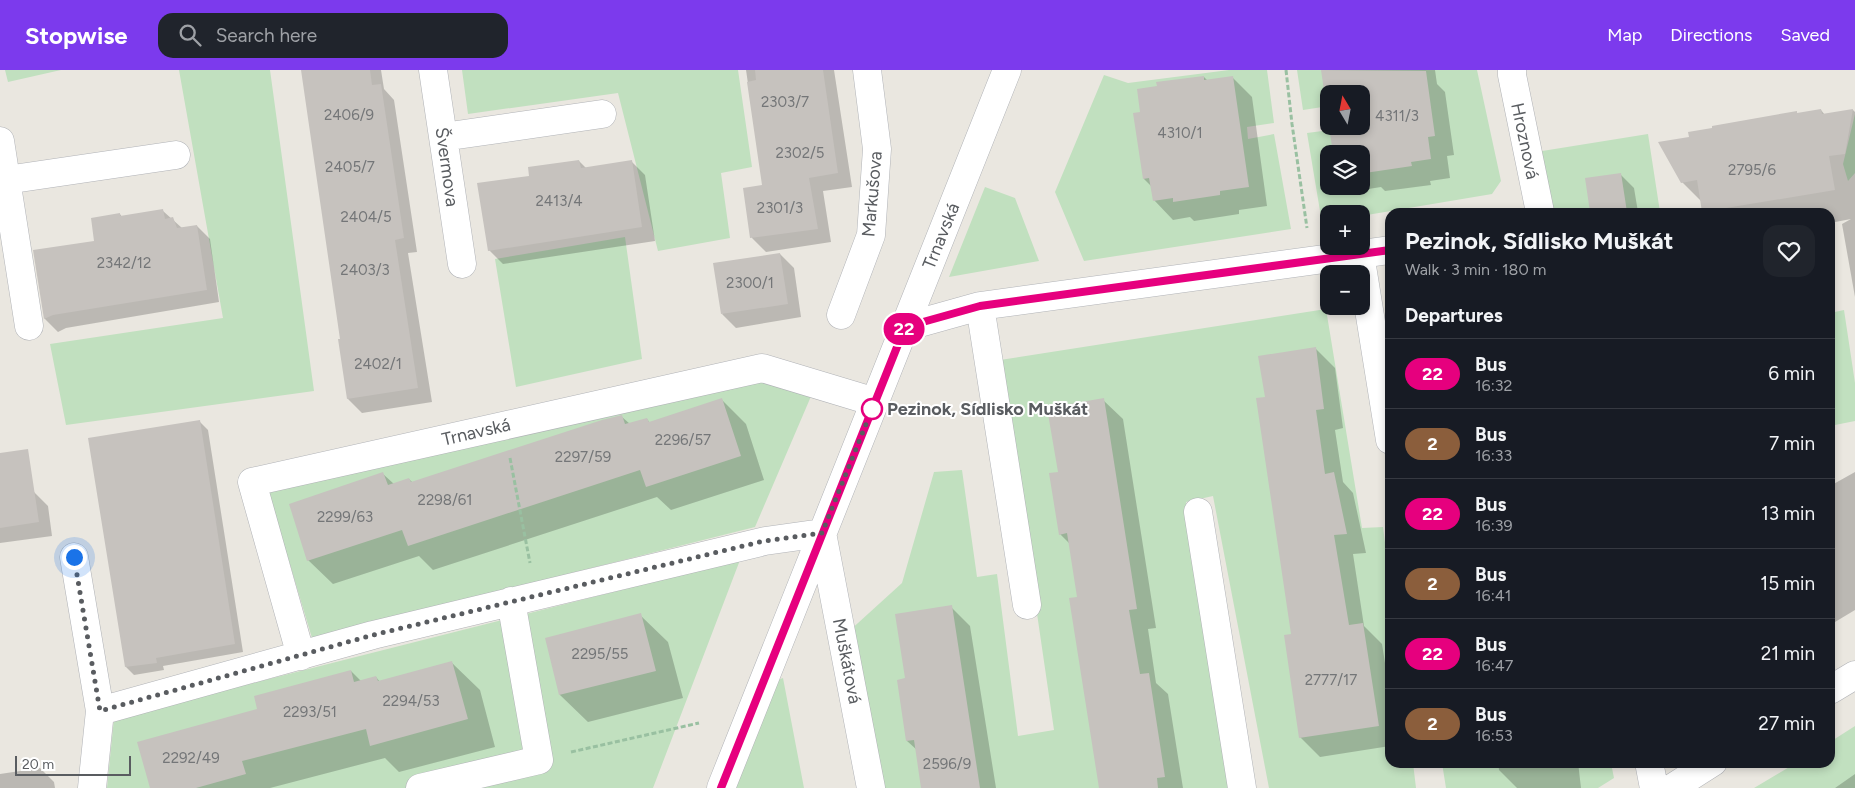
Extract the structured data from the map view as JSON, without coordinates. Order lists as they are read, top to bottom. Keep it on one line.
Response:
{"streets":{"street":["Hroznová","Švermova","Markušova","Trnavská","Muškátová"]},"crossings":[["Trnavská","Muškátová"]],"places":["Pezinok, Sídlisko Muškát"],"lines":["bus line 22"],"house_numbers":["2303/7","2406/9","4311/3","4310/1","2302/5","2405/7","2795/6","2413/4","2301/3","2404/5","2342/12","2403/3","2300/1","2402/1","2296/57","2297/59","2298/61","2299/63","2295/55","2777/17","2294/53","2293/51","2292/49","2596/9"],"scale_bar":"20 m","north":"top","page":{"header":"Stopwise","search":"Search here","nav":["Map","Directions","Saved"],"on_map":"22","map_buttons":["+","−"],"heading":[["Pezinok, Sídlisko Muškát","Walk · 3 min · 180 m"],"Departures"],"list":[{"mark":"22","name":"Bus","note":"16:32","value":"6 min"},{"mark":"2","name":"Bus","note":"16:33","value":"7 min"},{"mark":"22","name":"Bus","note":"16:39","value":"13 min"},{"mark":"2","name":"Bus","note":"16:41","value":"15 min"},{"mark":"22","name":"Bus","note":"16:47","value":"21 min"},{"mark":"2","name":"Bus","note":"16:53","value":"27 min"}],"scale":"20 m"}}
